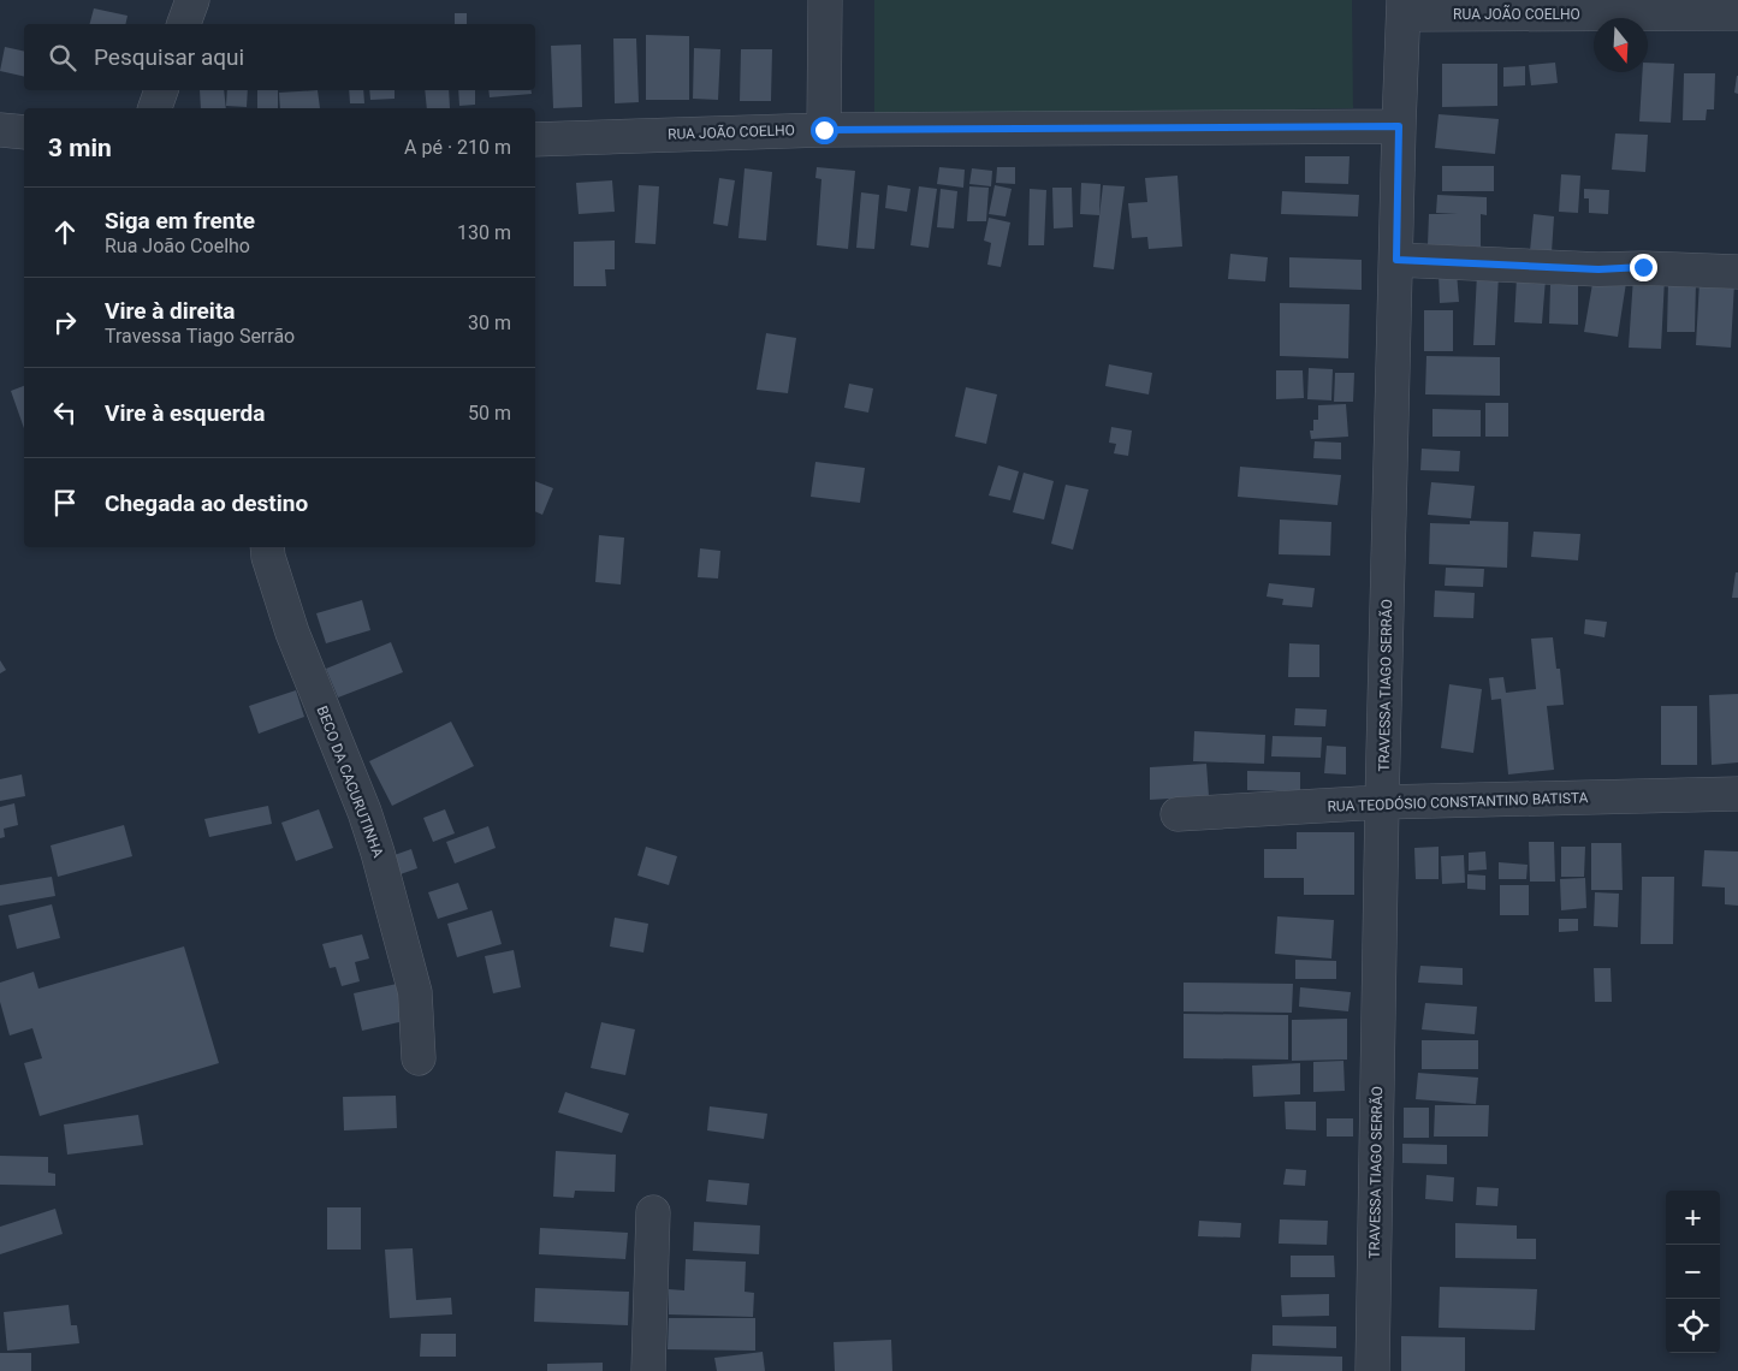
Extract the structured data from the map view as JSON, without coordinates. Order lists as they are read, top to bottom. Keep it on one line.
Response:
{"streets":{"street":["RUA JOÃO COELHO","TRAVESSA TIAGO SERRÃO","BECO DA CACURUTINHA","RUA TEODÓSIO CONSTANTINO BATISTA"]},"crossings":[["RUA JOÃO COELHO","TRAVESSA TIAGO SERRÃO"],["TRAVESSA TIAGO SERRÃO","RUA TEODÓSIO CONSTANTINO BATISTA"]],"north":"bottom","page":{"search":"Pesquisar aqui","heading":["3 min","A pé · 210 m"],"list":[["Siga em frente","Rua João Coelho","130 m"],["Vire à direita","Travessa Tiago Serrão","30 m"],["Vire à esquerda","50 m"],"Chegada ao destino"],"map_buttons":["+","−"]}}
